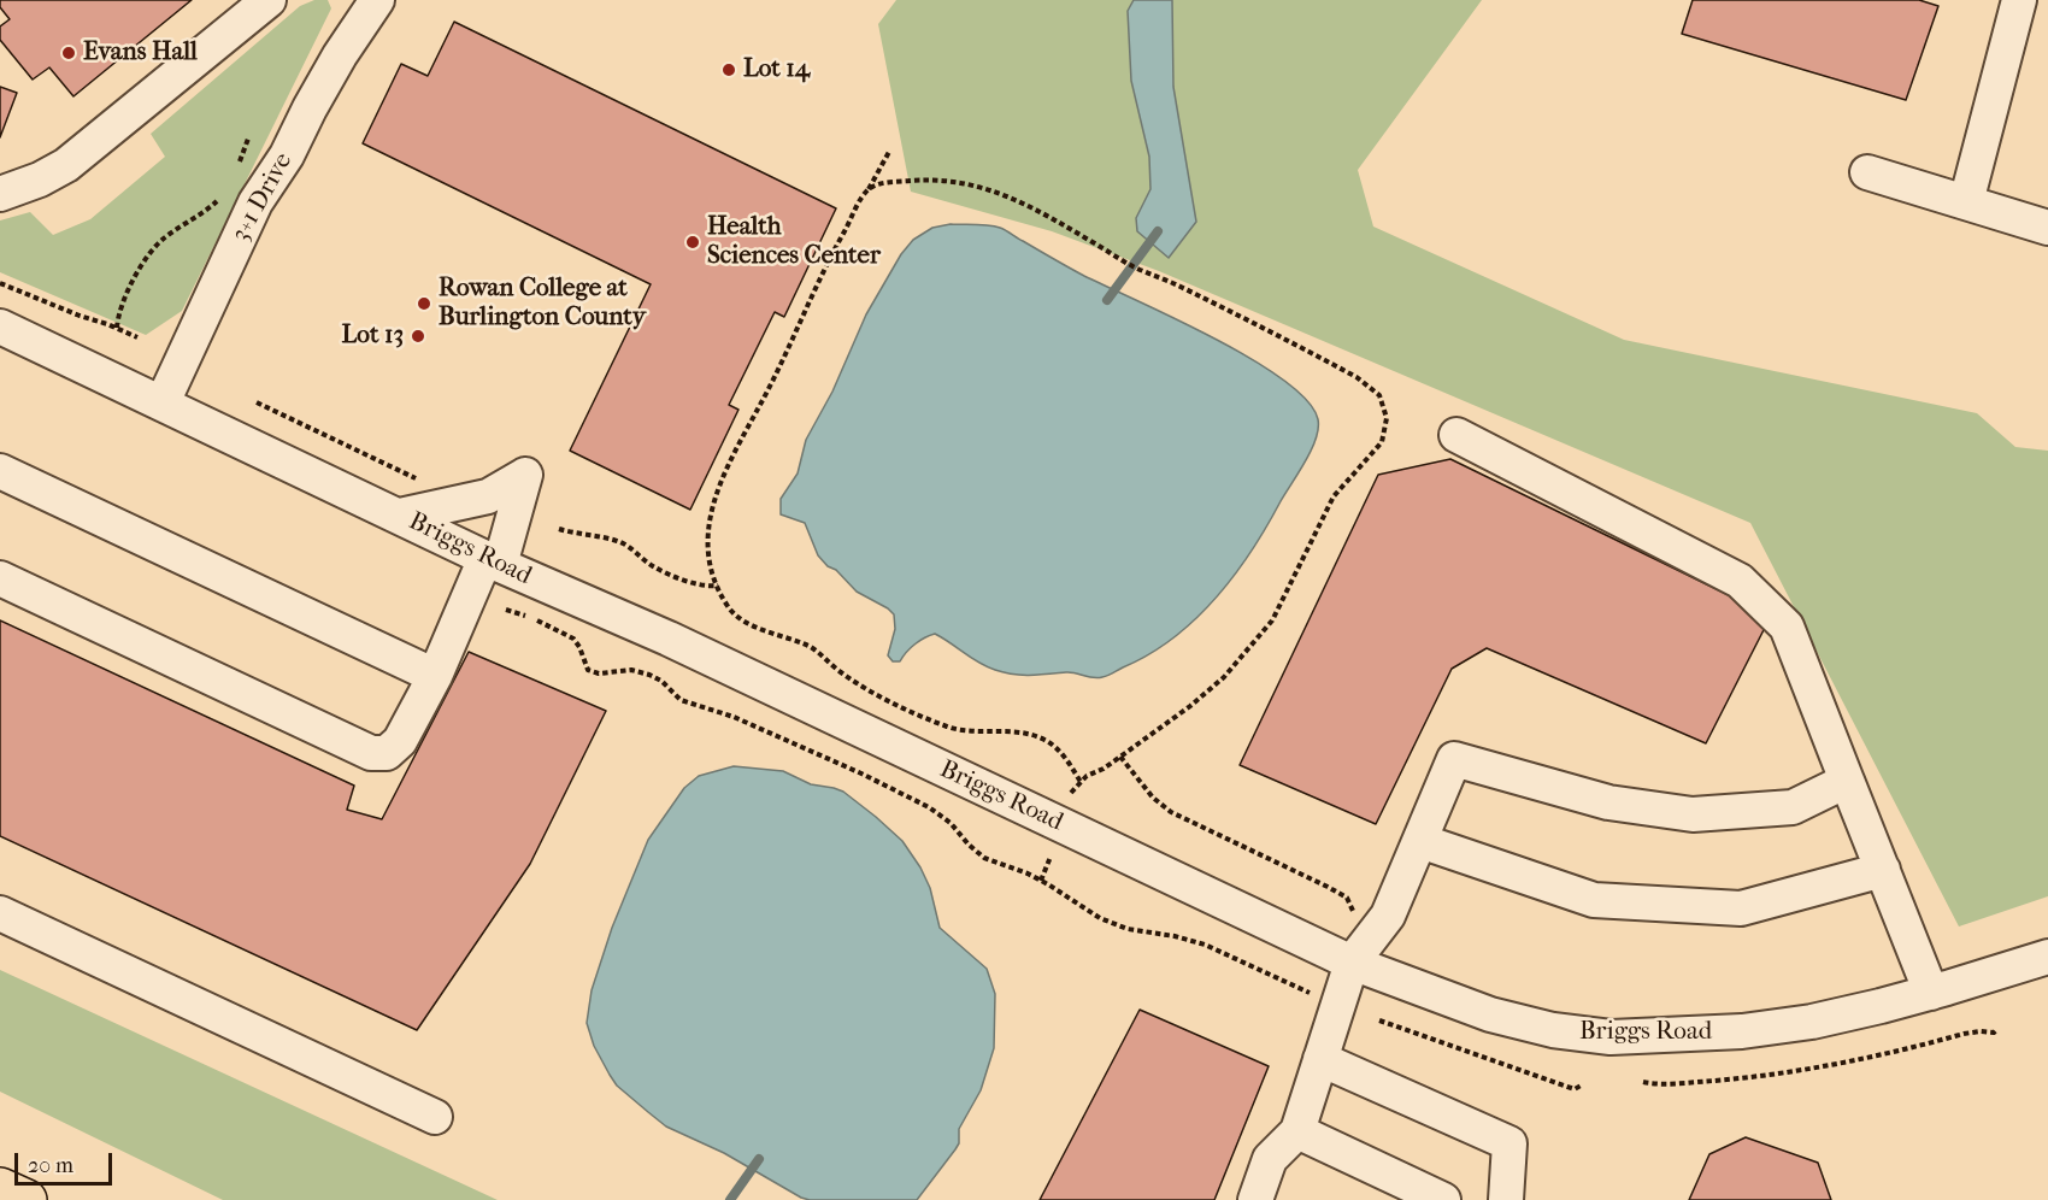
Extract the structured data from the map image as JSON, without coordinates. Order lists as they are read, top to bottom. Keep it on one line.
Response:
{"streets":{"street":["3+1 Drive","Briggs Road"]},"crossings":[["3+1 Drive","Briggs Road"]],"places":["Evans Hall","Lot 14","Health Sciences Center","Rowan College at Burlington County","Lot 13"],"scale_bar":"20 m"}
